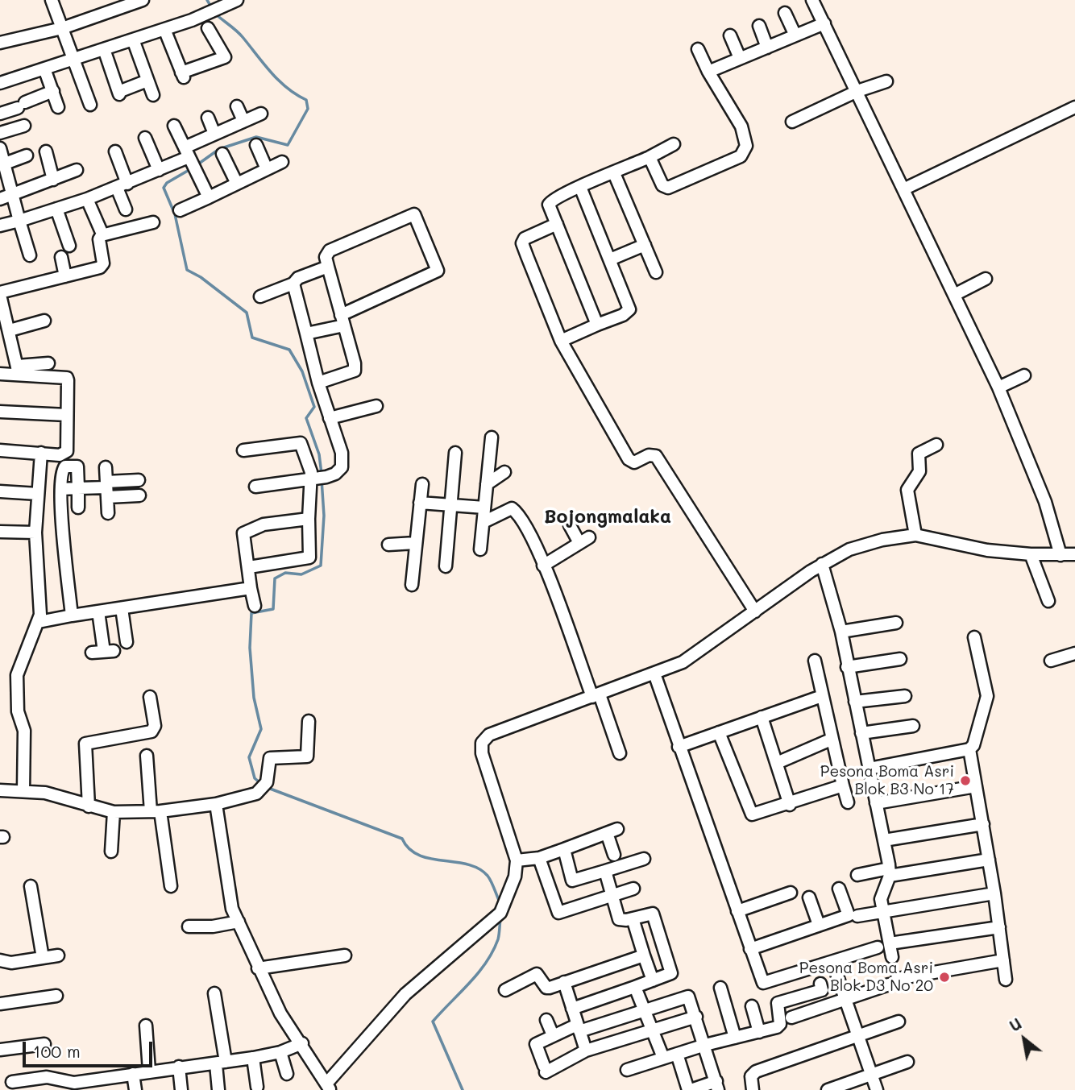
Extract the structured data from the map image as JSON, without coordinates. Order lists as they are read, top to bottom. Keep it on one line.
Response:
{"districts":["Bojongmalaka"],"places":["Pesona Boma Asri Blok B3 No 17","Pesona Boma Asri Blok D3 No 20"],"scale_bar":"100 m","north":"top left"}
